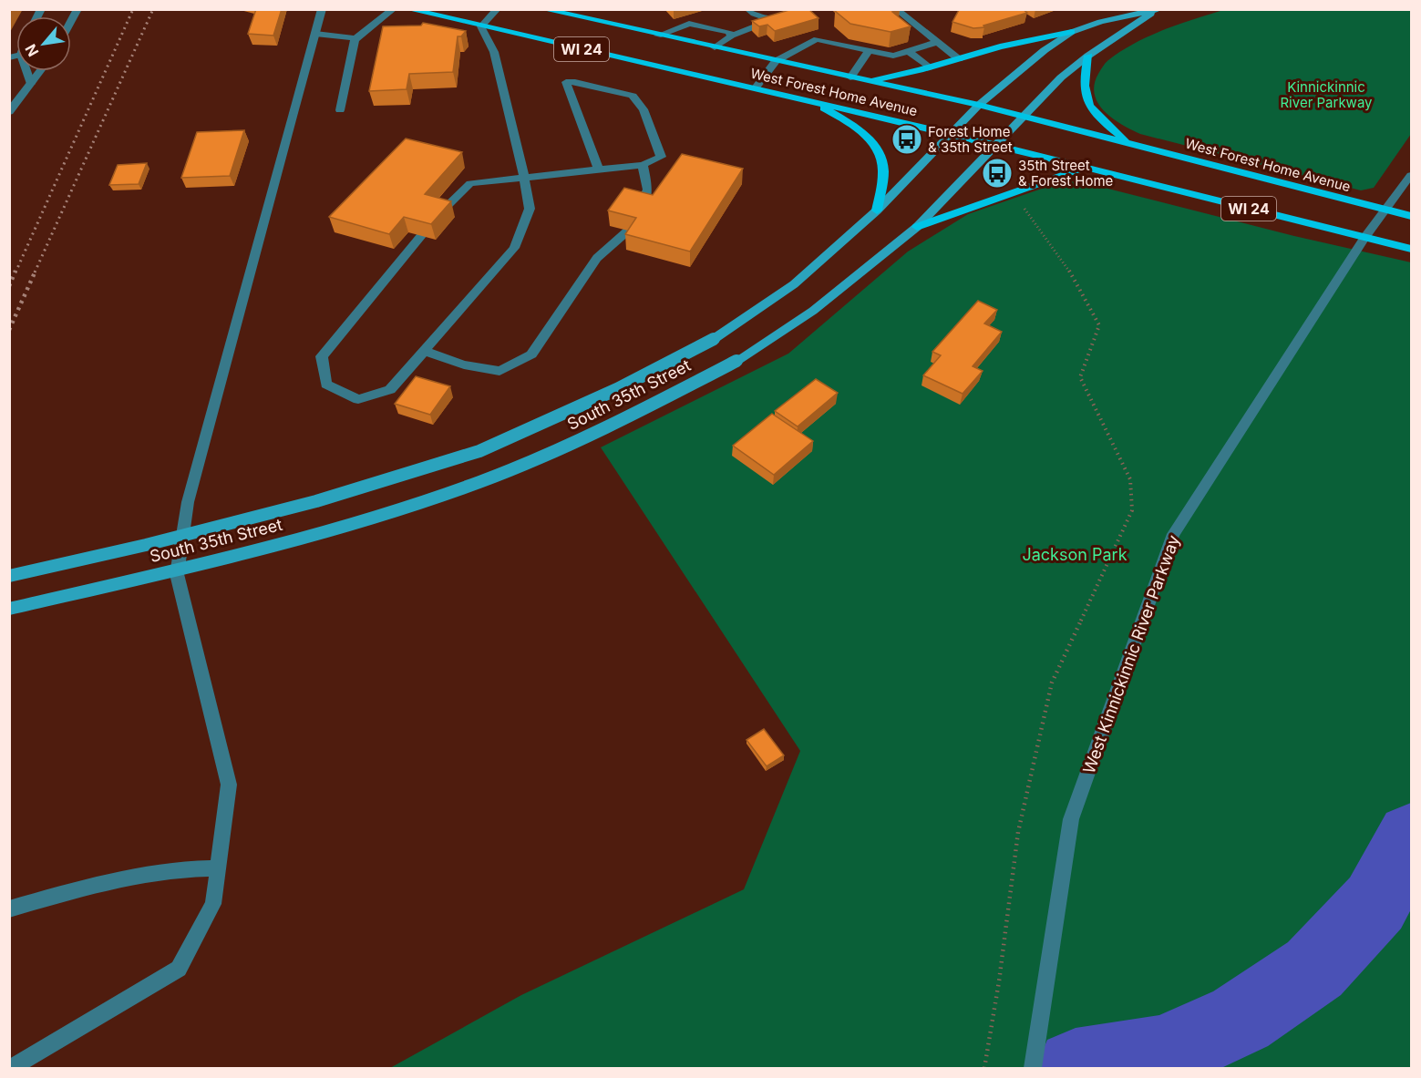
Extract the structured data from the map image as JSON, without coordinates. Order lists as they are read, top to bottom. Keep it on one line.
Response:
{"streets":{"main road":["WI 24","West Forest Home Avenue","South 35th Street"],"street":["West Kinnickinnic River Parkway"]},"crossings":[["West Forest Home Avenue","South 35th Street"],["West Forest Home Avenue","West Kinnickinnic River Parkway"]],"parks":["Kinnickinnic River Parkway","Jackson Park"],"places":{"bus stop":["Forest Home & 35th Street","35th Street & Forest Home"]},"north":"bottom left"}
